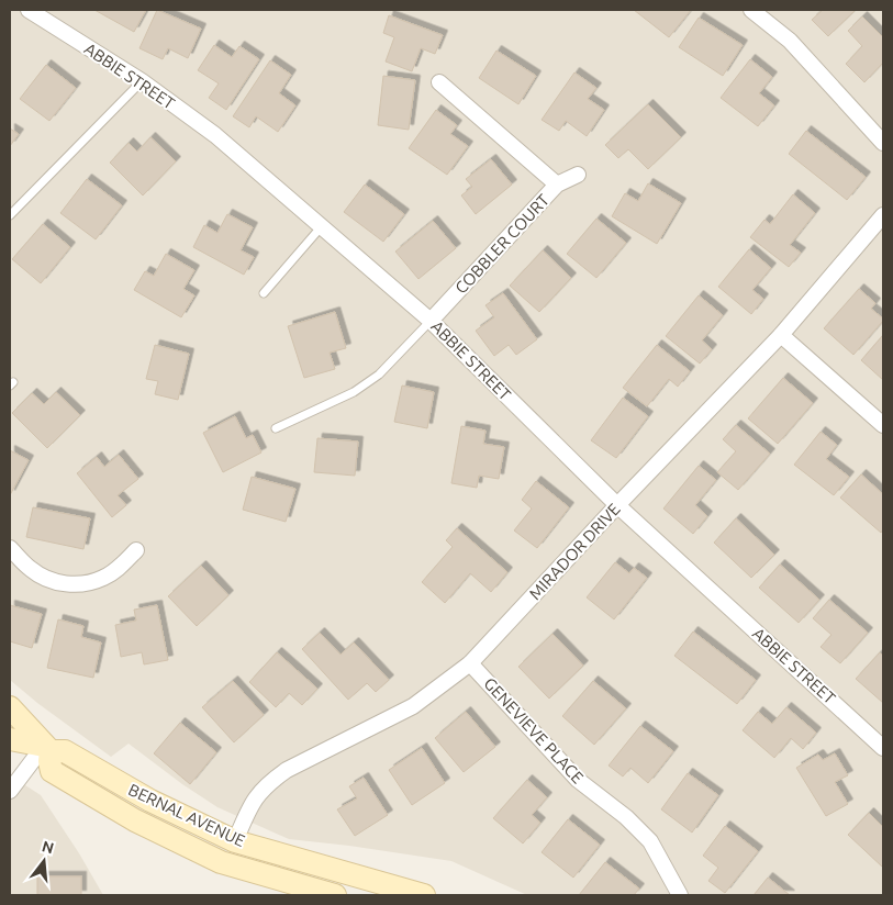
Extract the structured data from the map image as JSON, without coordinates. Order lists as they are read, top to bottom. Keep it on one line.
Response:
{"streets":{"main road":["BERNAL AVENUE"],"street":["ABBIE STREET","COBBLER COURT","MIRADOR DRIVE","GENEVIEVE PLACE"]},"crossings":[["ABBIE STREET","COBBLER COURT"],["ABBIE STREET","MIRADOR DRIVE"],["MIRADOR DRIVE","GENEVIEVE PLACE"],["MIRADOR DRIVE","BERNAL AVENUE"]],"north":"top"}
